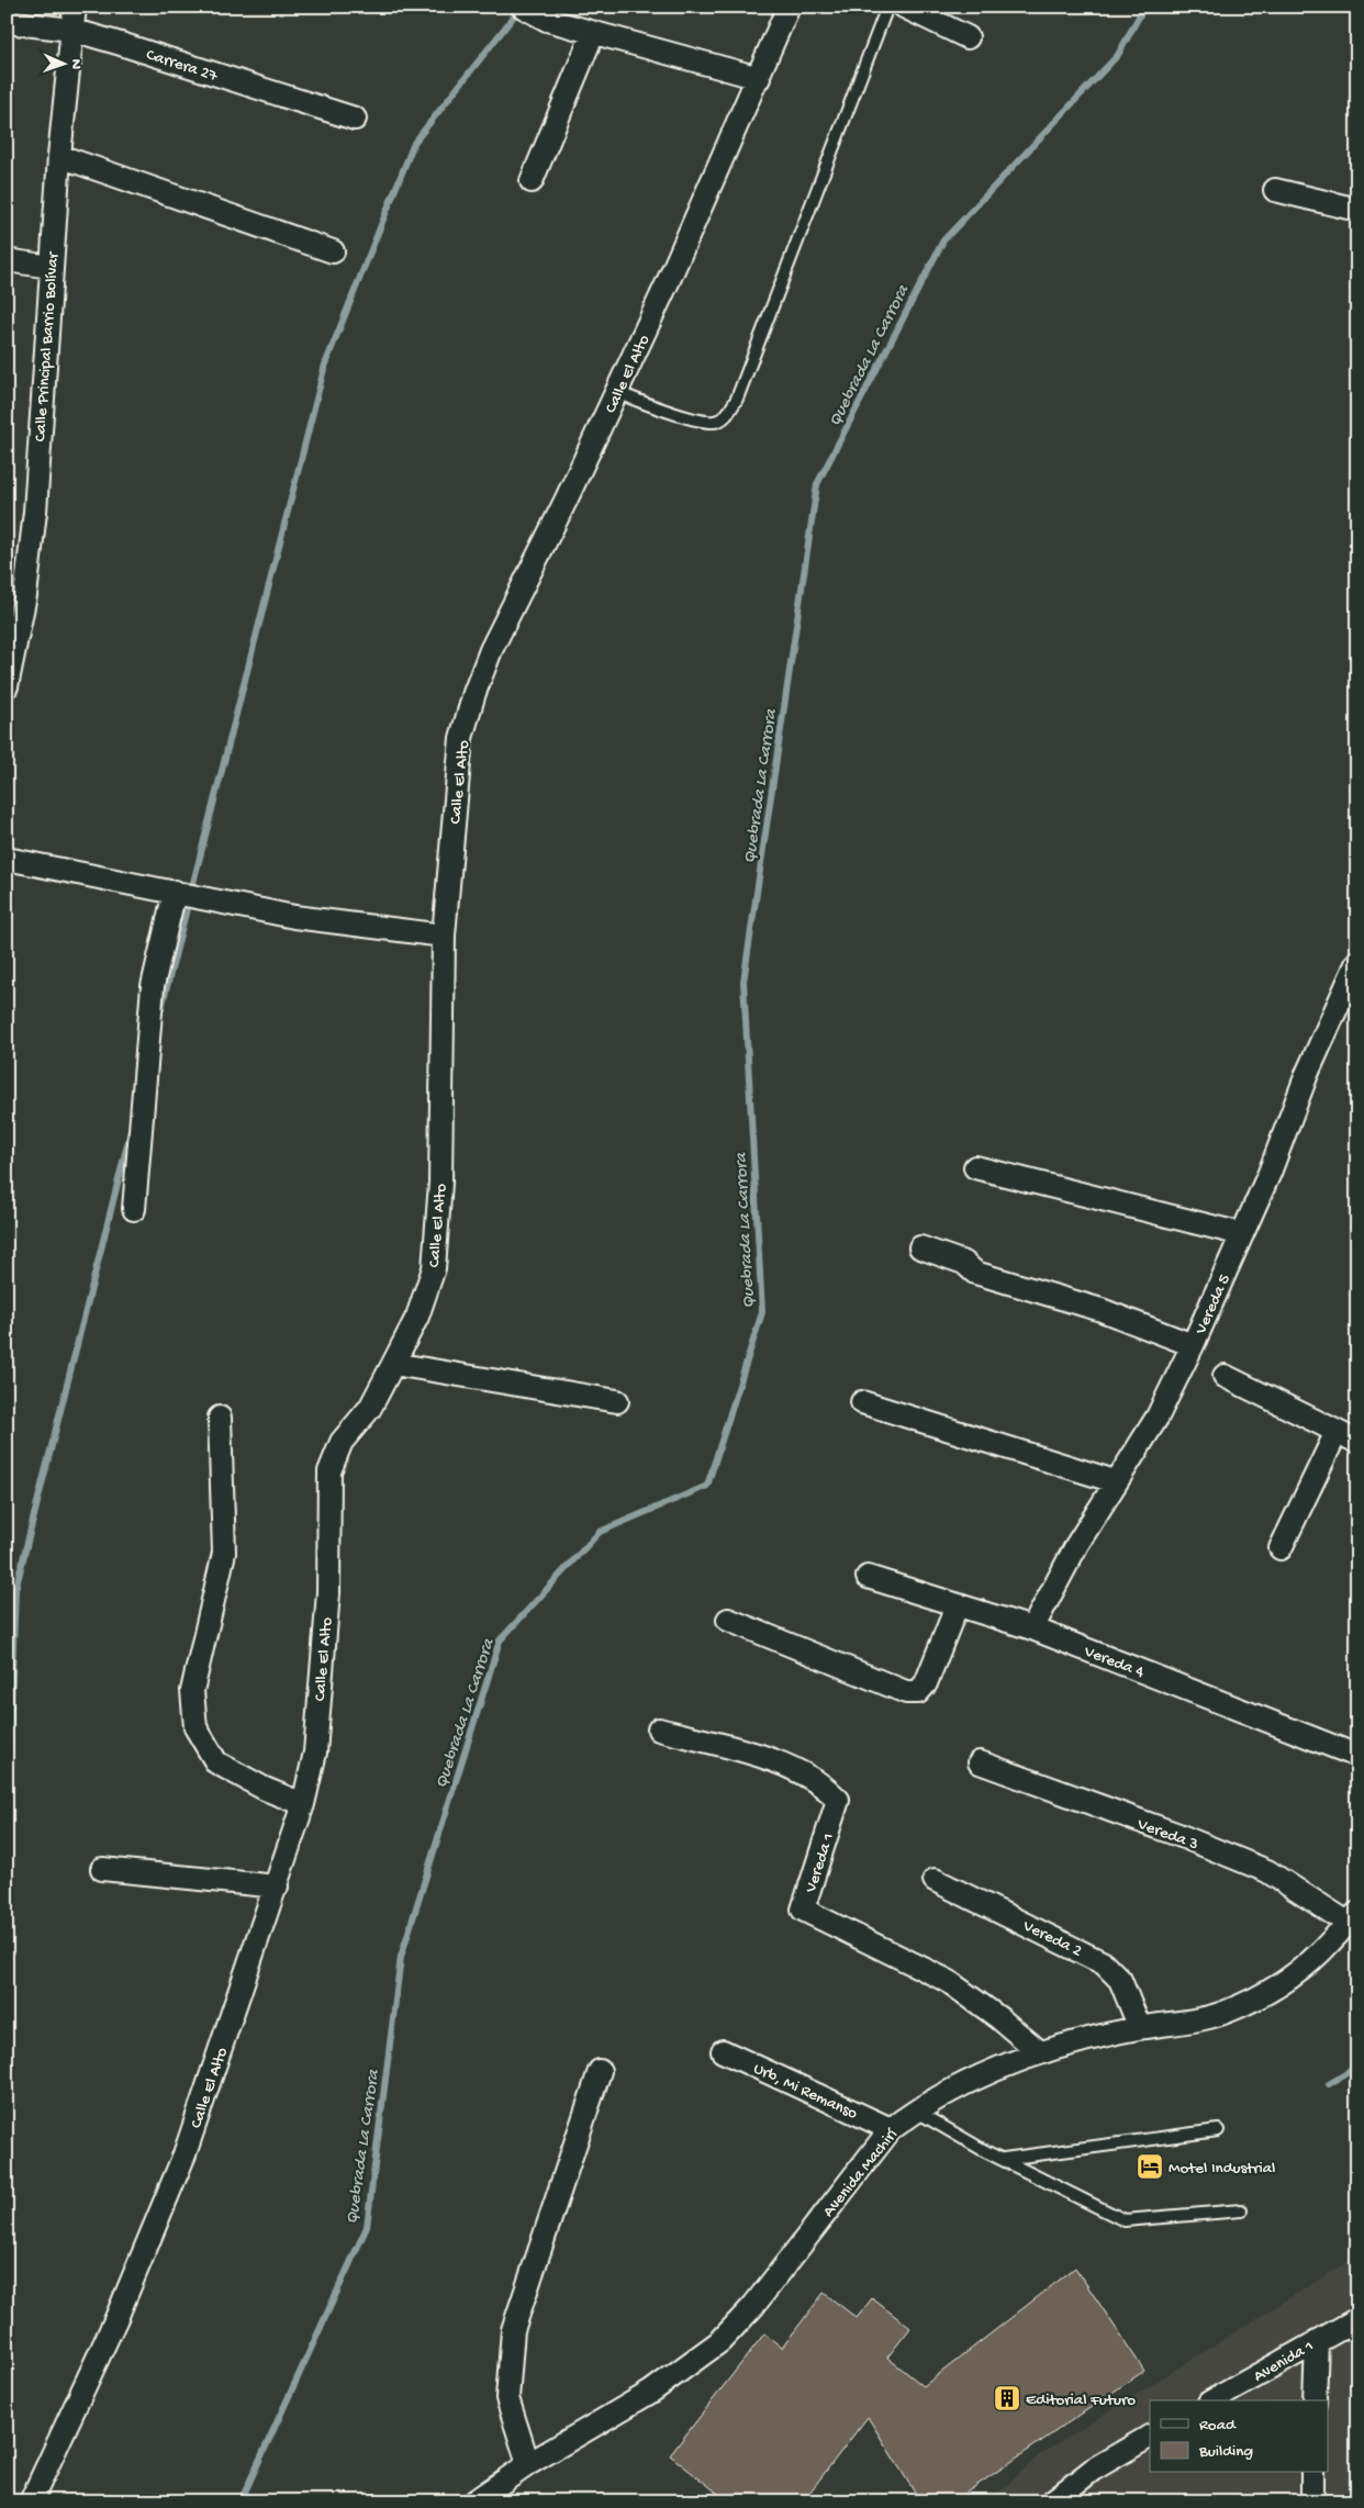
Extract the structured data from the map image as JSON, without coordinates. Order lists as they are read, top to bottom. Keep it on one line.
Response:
{"streets":{"street":["Carrera 27","Calle Principal Barrio Bolívar","Calle El Alto","Vereda 5","Vereda 4","Vereda 3","Vereda 1","Vereda 2","Urb, Mi Remanso","Avenida Machirí","Avenida 1"]},"crossings":[["Carrera 27","Calle Principal Barrio Bolívar"],["Vereda 5","Vereda 4"],["Vereda 3","Avenida Machirí"],["Vereda 1","Avenida Machirí"],["Vereda 2","Avenida Machirí"],["Urb, Mi Remanso","Avenida Machirí"]],"water":["Quebrada La Carrora"],"places":{"hotel":["Motel Industrial"],"building":["Editorial Futuro"]},"legend":["Road","Building"],"north":"right"}
